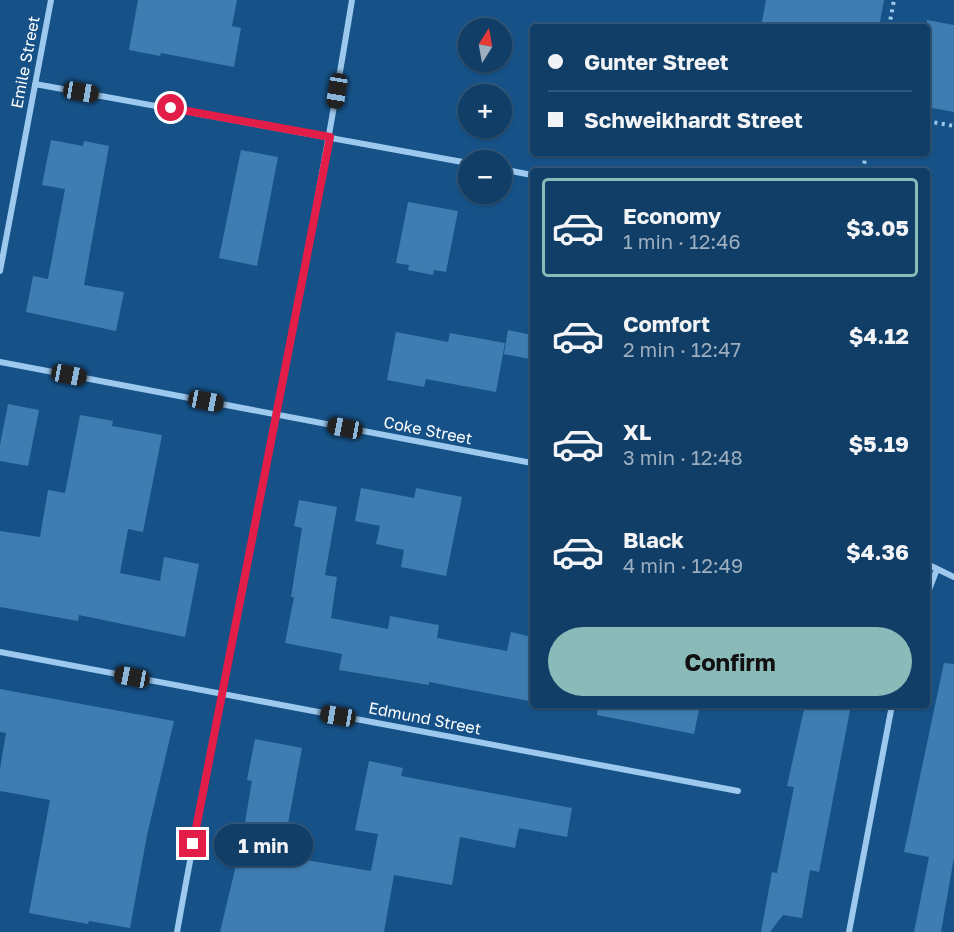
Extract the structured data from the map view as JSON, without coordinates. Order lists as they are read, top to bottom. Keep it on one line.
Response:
{"streets":{"street":["Emile Street","Coke Street","Edmund Street"]},"north":"top","page":{"map_buttons":["+","−"],"banner":["Gunter Street","Schweikhardt Street"],"list":[{"name":"Economy","note":"1 min · 12:46","value":"$3.05"},{"name":"Comfort","note":"2 min · 12:47","value":"$4.12"},{"name":"XL","note":"3 min · 12:48","value":"$5.19"},{"name":"Black","note":"4 min · 12:49","value":"$4.36"}],"buttons":"Confirm","bubble":"1 min"}}
